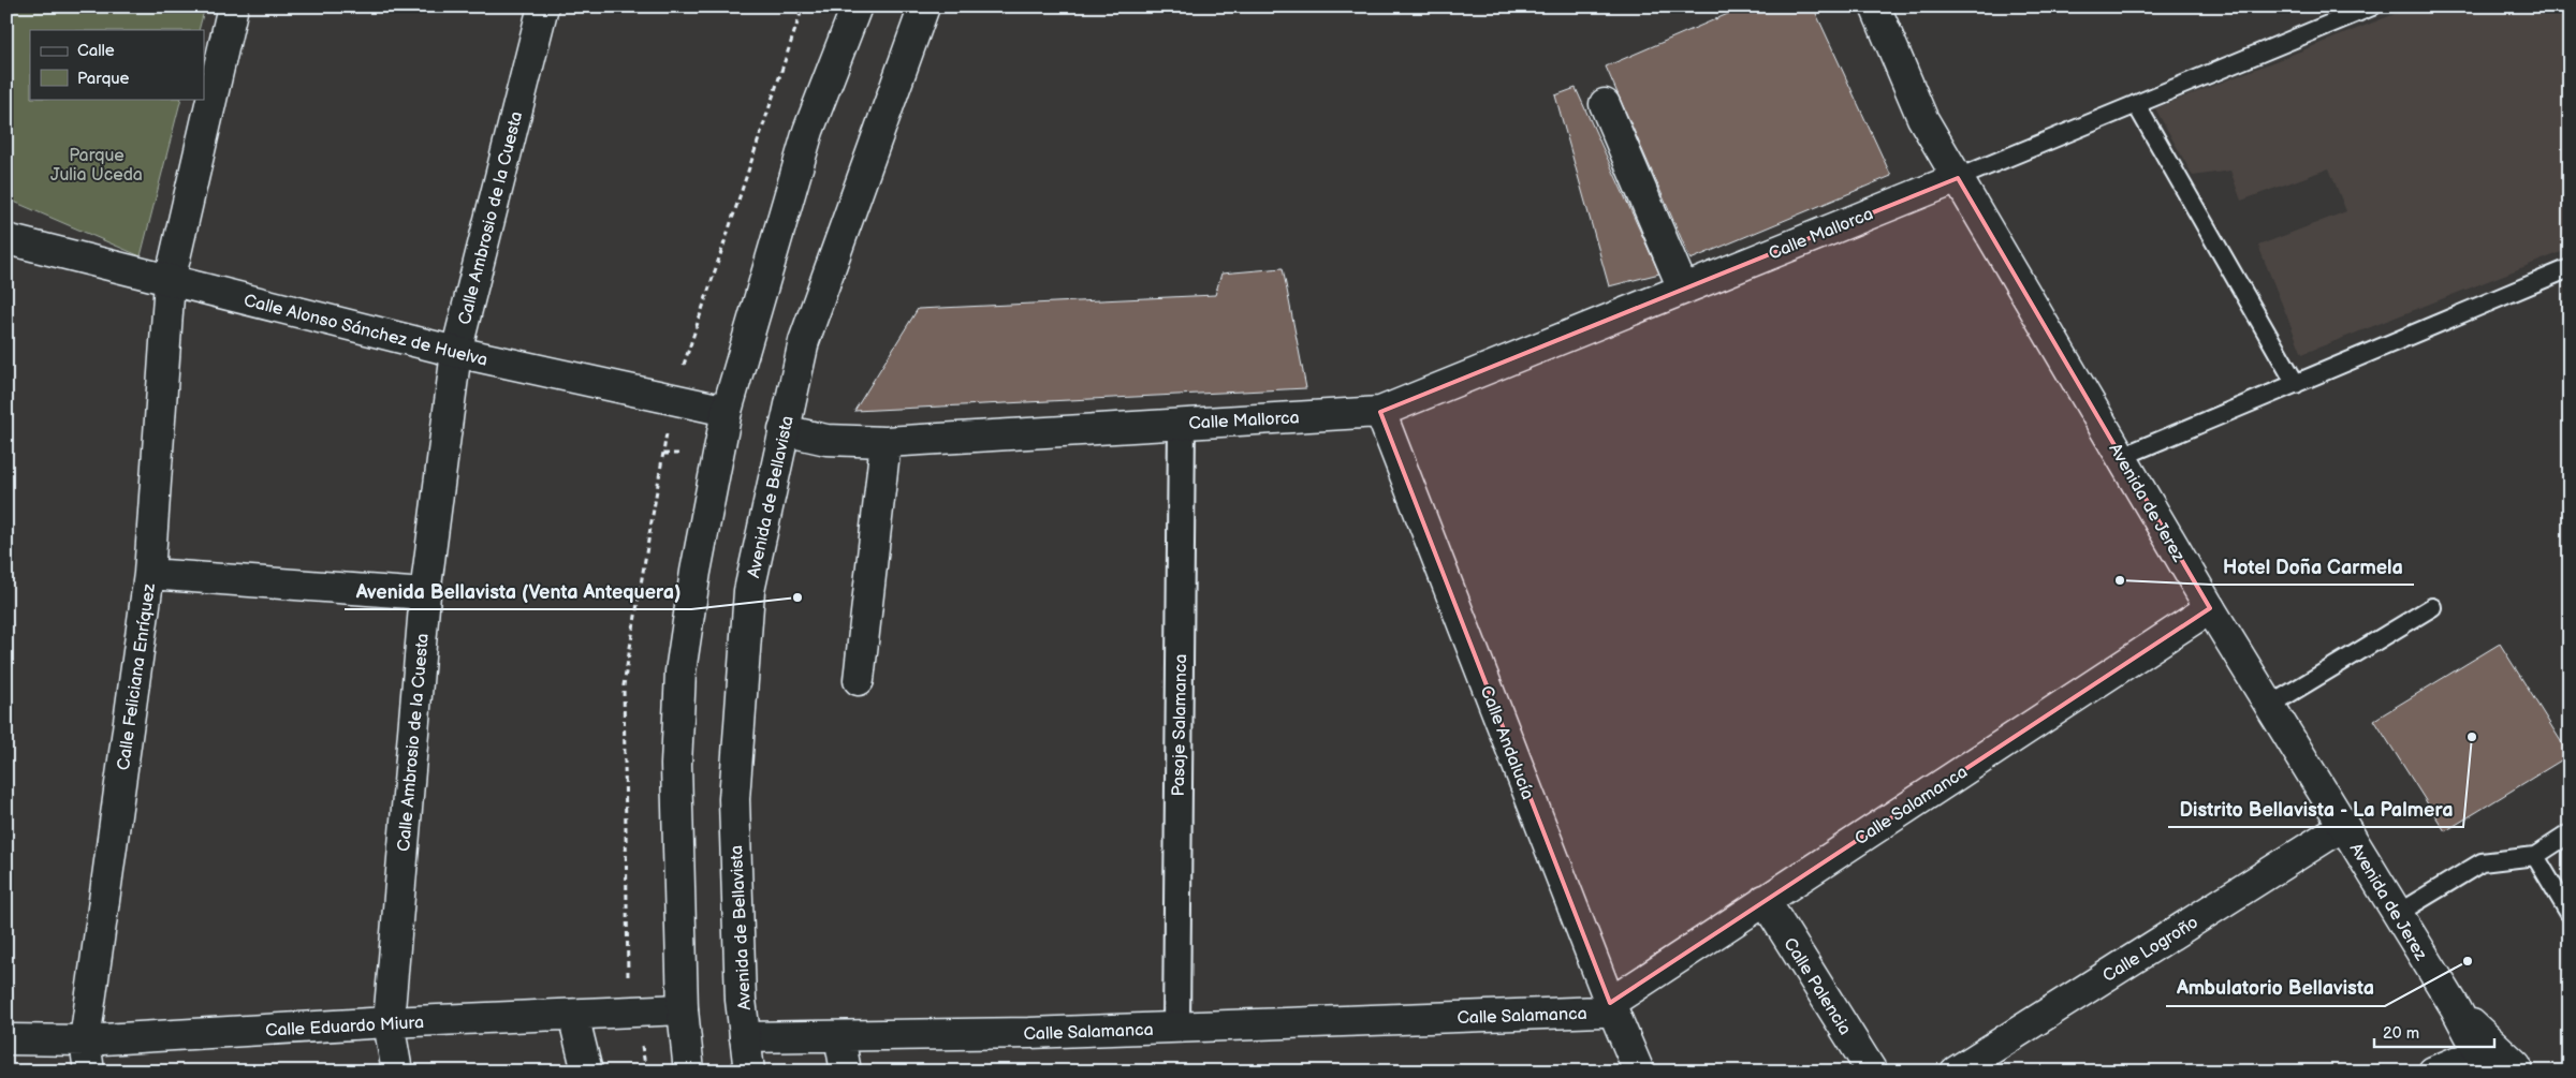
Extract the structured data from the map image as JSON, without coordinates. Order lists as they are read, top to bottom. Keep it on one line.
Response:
{"streets":{"street":["Calle Ambrosio de la Cuesta","Calle Mallorca","Calle Alonso Sánchez de Huelva","Avenida de Bellavista","Avenida de Jerez","Calle Feliciana Enríquez","Pasaje Salamanca","Calle Andalucía","Calle Salamanca","Calle Logroño","Calle Palencia","Calle Eduardo Miura"]},"crossings":[["Calle Ambrosio de la Cuesta","Calle Alonso Sánchez de Huelva"],["Calle Ambrosio de la Cuesta","Calle Eduardo Miura"],["Calle Mallorca","Avenida de Bellavista"],["Calle Mallorca","Avenida de Jerez"],["Calle Mallorca","Pasaje Salamanca"],["Calle Mallorca","Calle Andalucía"],["Calle Alonso Sánchez de Huelva","Calle Feliciana Enríquez"],["Avenida de Bellavista","Calle Salamanca"],["Avenida de Jerez","Calle Salamanca"],["Avenida de Jerez","Calle Logroño"],["Calle Feliciana Enríquez","Calle Eduardo Miura"],["Pasaje Salamanca","Calle Salamanca"],["Calle Andalucía","Calle Salamanca"],["Calle Salamanca","Calle Palencia"]],"parks":["Parque Julia Uceda"],"places":["Hotel Doña Carmela","Avenida Bellavista (Venta Antequera)","Distrito Bellavista - La Palmera","Ambulatorio Bellavista"],"legend":["Calle","Parque"],"scale_bar":"20 m"}
